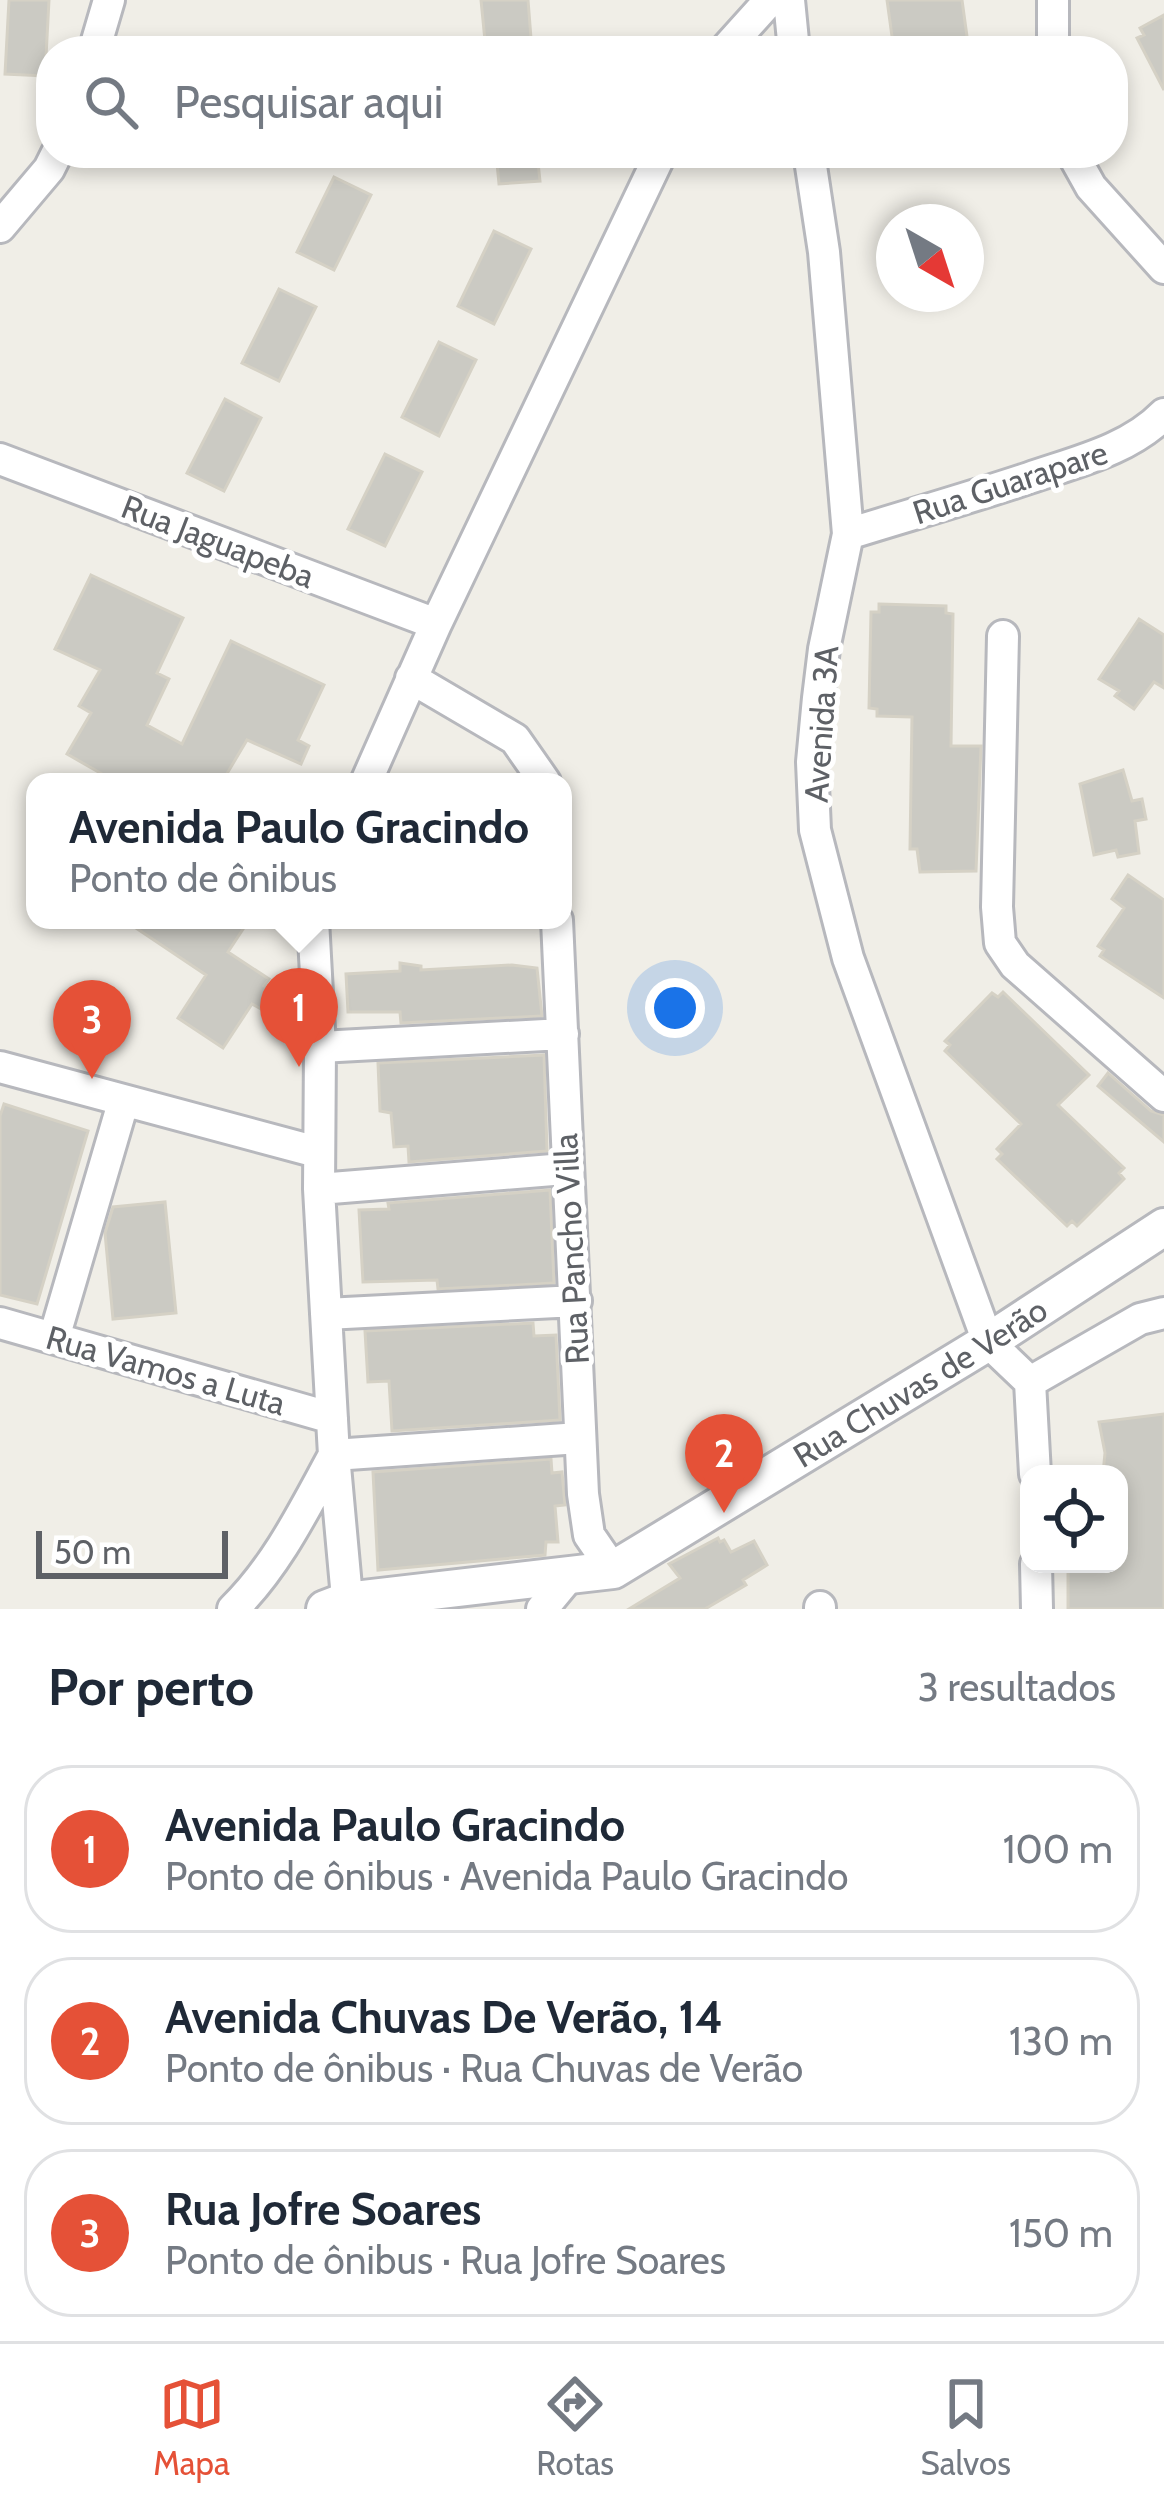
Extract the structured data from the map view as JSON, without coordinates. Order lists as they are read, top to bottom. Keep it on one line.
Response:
{"streets":{"street":["Rua Guarapare","Rua Jaguapeba","Avenida 3A","Rua Pancho Villa","Rua Vamos a Luta","Rua Chuvas de Verão"]},"crossings":[["Rua Guarapare","Avenida 3A"],["Avenida 3A","Rua Chuvas de Verão"],["Rua Pancho Villa","Rua Chuvas de Verão"]],"scale_bar":"50 m","north":"bottom right","page":{"search":"Pesquisar aqui","popup":["Avenida Paulo Gracindo","Ponto de ônibus"],"pins":["1","3","2"],"scale":"50 m","heading":["Por perto","3 resultados"],"list":[{"mark":"1","name":"Avenida Paulo Gracindo","note":"Ponto de ônibus · Avenida Paulo Gracindo","value":"100 m"},{"mark":"2","name":"Avenida Chuvas De Verão, 14","note":"Ponto de ônibus · Rua Chuvas de Verão","value":"130 m"},{"mark":"3","name":"Rua Jofre Soares","note":"Ponto de ônibus · Rua Jofre Soares","value":"150 m"}],"nav":["Mapa","Rotas","Salvos"]}}
